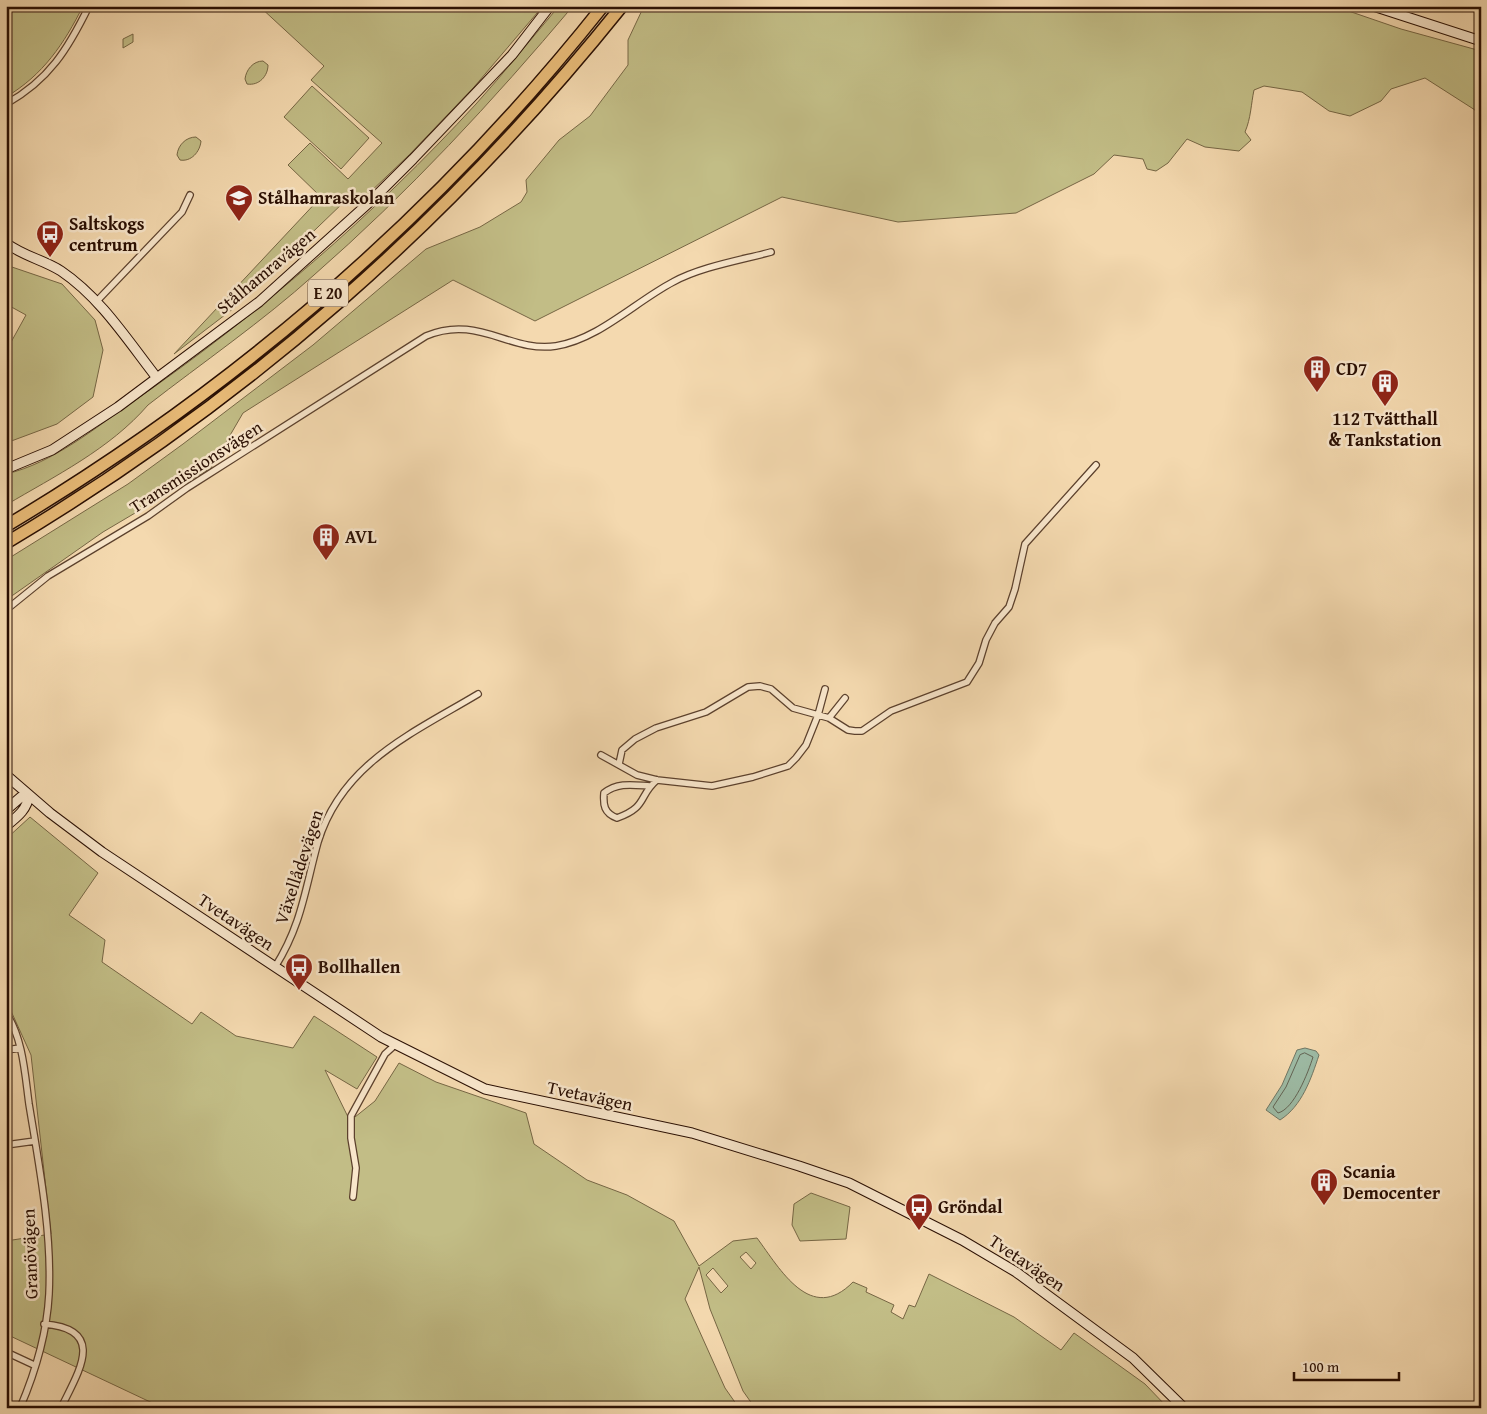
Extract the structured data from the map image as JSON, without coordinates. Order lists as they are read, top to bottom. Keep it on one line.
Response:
{"streets":{"highway":["E 20"],"main road":["Stålhamravägen","Tvetavägen"],"street":["Transmissionsvägen","Växellådevägen","Granövägen"]},"crossings":[["Växellådevägen","Tvetavägen"]],"places":{"school or university":["Stålhamraskolan"],"bus stop":["Saltskogs centrum","Bollhallen","Gröndal"],"building":["CD7","112 Tvätthall & Tankstation","AVL","Scania Democenter"]},"scale_bar":"100 m"}
